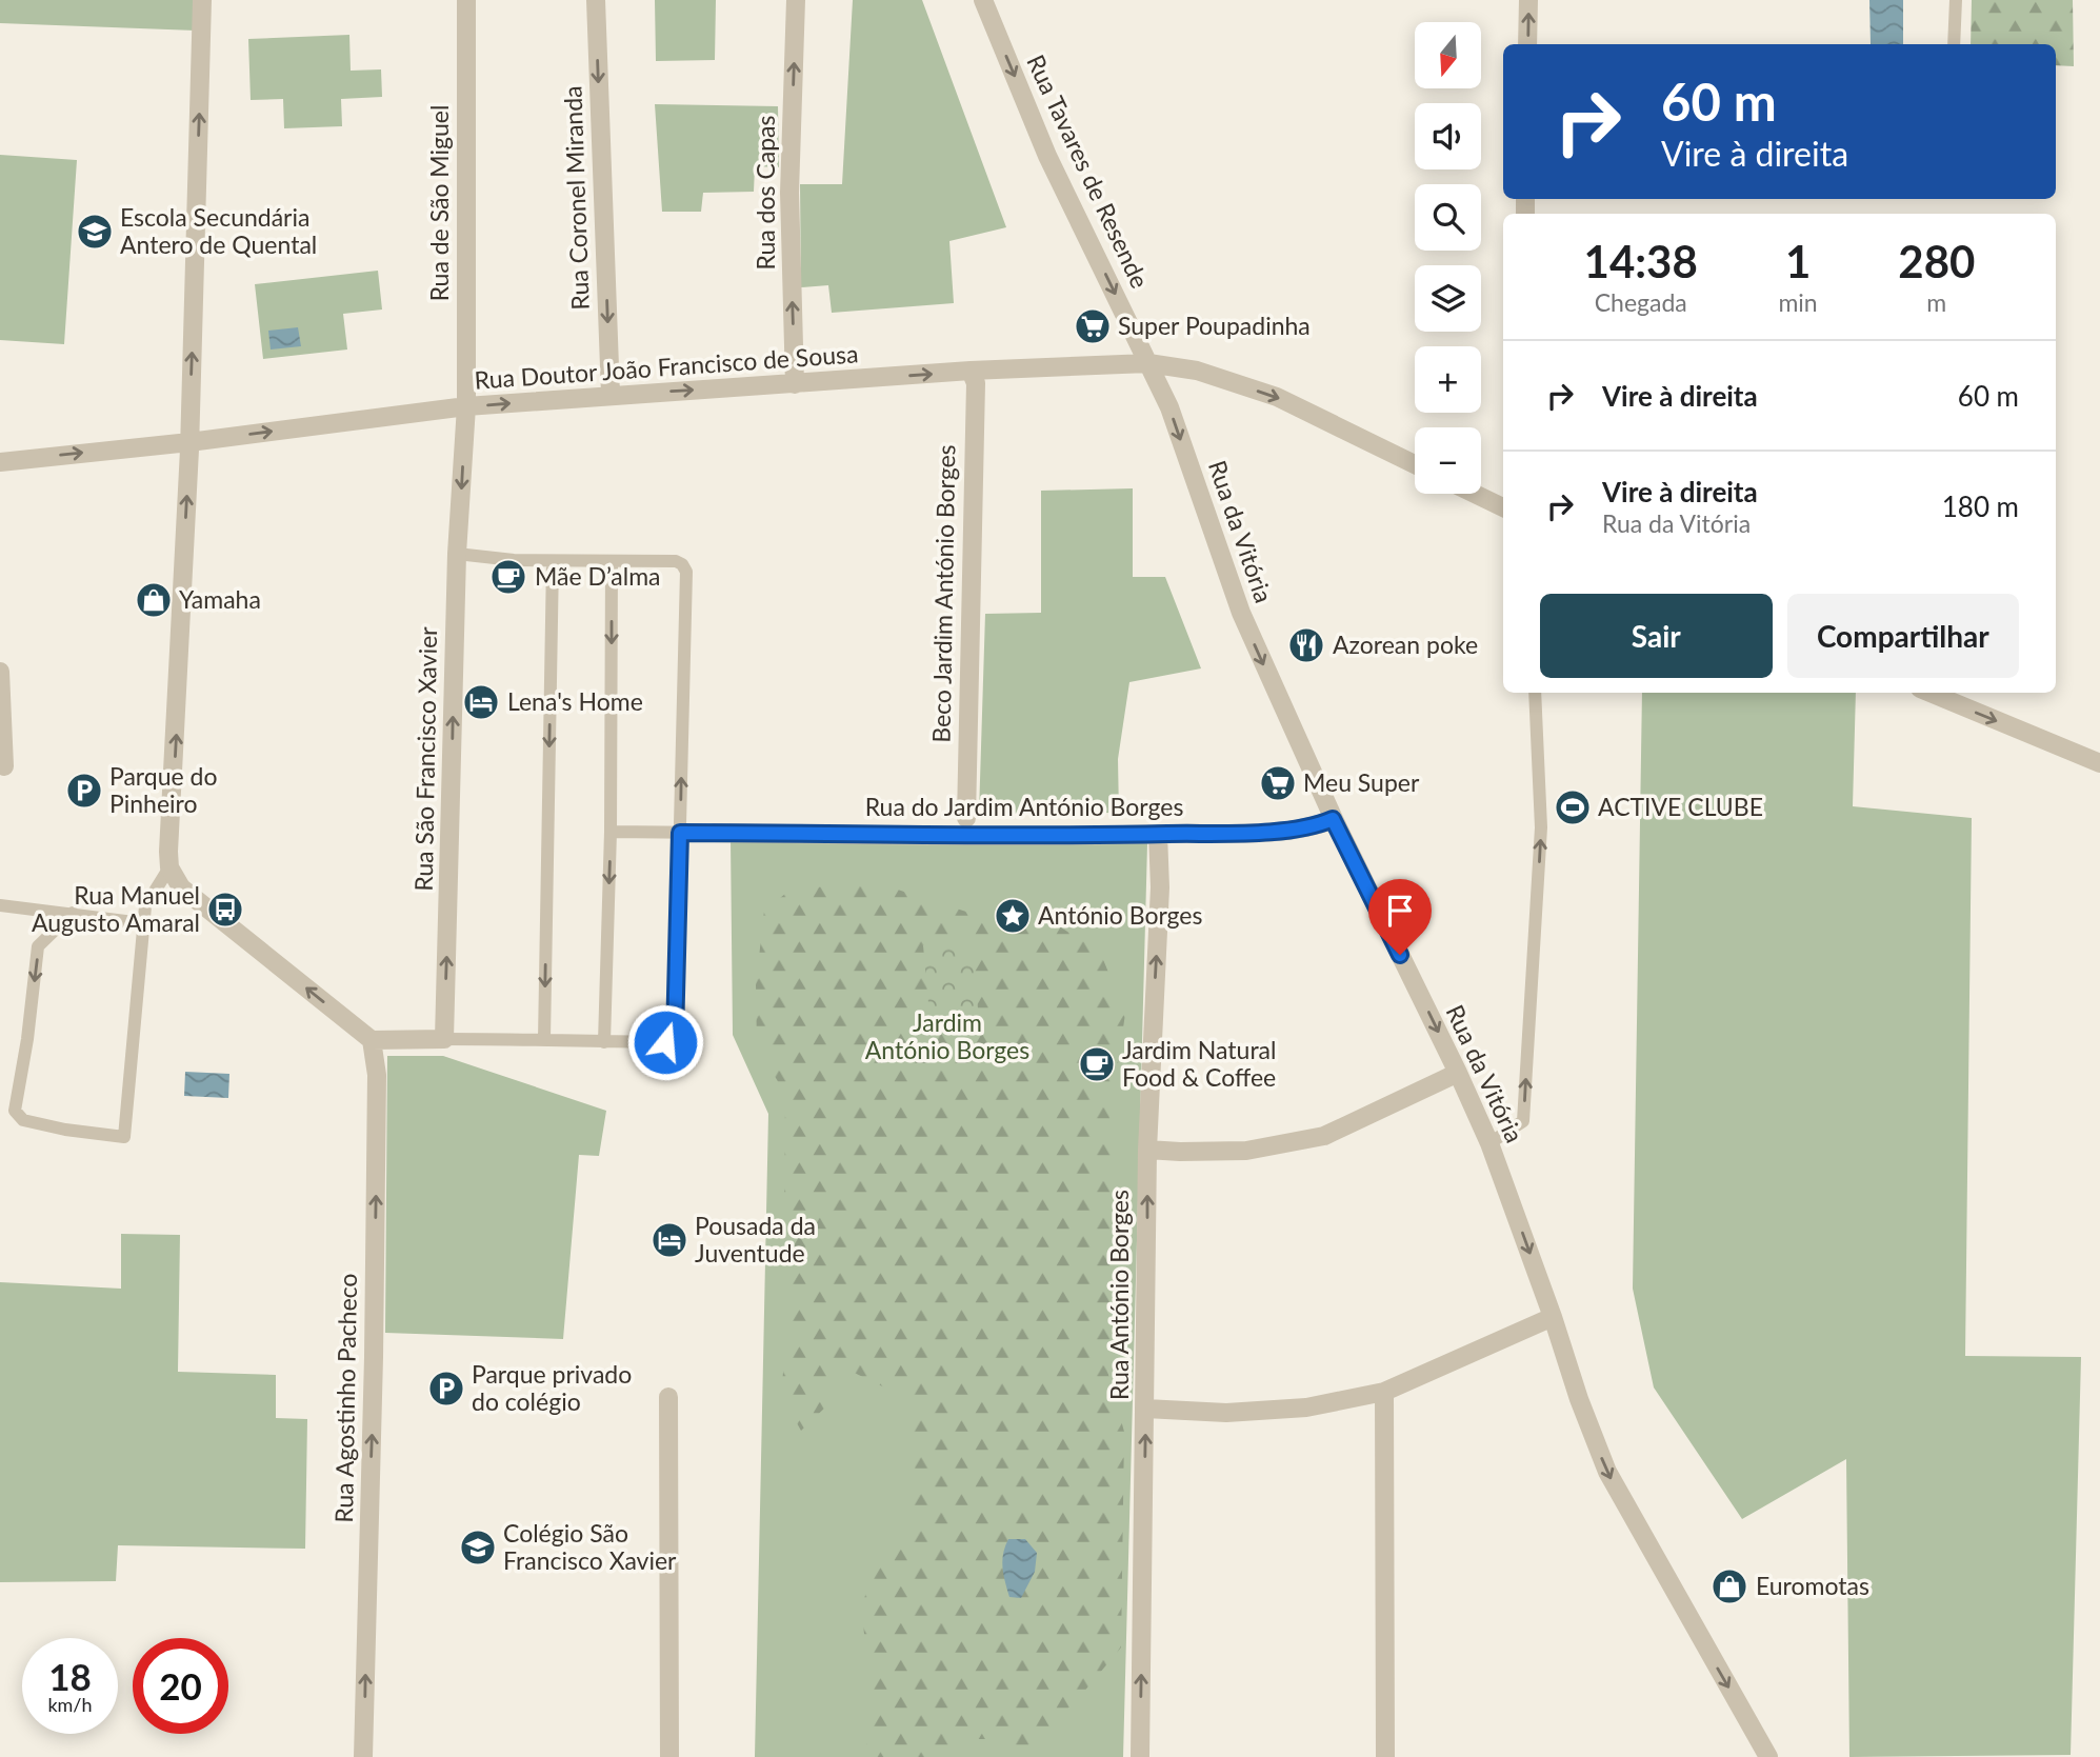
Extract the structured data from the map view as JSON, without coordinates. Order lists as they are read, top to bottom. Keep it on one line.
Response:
{"streets":{"street":["Rua Tavares de Resende","Rua dos Capas","Rua Coronel Miranda","Rua de São Miguel","Rua Doutor João Francisco de Sousa","Rua da Vitória","Beco Jardim António Borges","Rua São Francisco Xavier","Rua do Jardim António Borges","Rua António Borges","Rua Agostinho Pacheco"]},"crossings":[["Rua Tavares de Resende","Rua Doutor João Francisco de Sousa"],["Rua Tavares de Resende","Rua da Vitória"],["Rua dos Capas","Rua Doutor João Francisco de Sousa"],["Rua Coronel Miranda","Rua Doutor João Francisco de Sousa"],["Rua de São Miguel","Rua Doutor João Francisco de Sousa"],["Rua de São Miguel","Rua São Francisco Xavier"],["Rua Doutor João Francisco de Sousa","Rua da Vitória"],["Rua Doutor João Francisco de Sousa","Beco Jardim António Borges"],["Rua Doutor João Francisco de Sousa","Rua São Francisco Xavier"],["Rua da Vitória","Rua do Jardim António Borges"],["Rua do Jardim António Borges","Rua António Borges"]],"one_way":["Rua Tavares de Resende","Rua dos Capas","Rua Coronel Miranda","Rua Doutor João Francisco de Sousa","Rua da Vitória","Rua António Borges","Rua Agostinho Pacheco"],"parks":["Jardim António Borges"],"places":{"school or university":["Escola Secundária Antero de Quental","Colégio São Francisco Xavier"],"supermarket":["Super Poupadinha","Meu Super"],"cafe":["Mãe D’alma","Jardim Natural Food & Coffee"],"shop":["Yamaha","Euromotas"],"restaurant":["Azorean poke"],"hotel":["Lena's Home","Pousada da Juventude"],"parking":["Parque do Pinheiro","Parque privado do colégio"],"sports":["ACTIVE CLUBE"],"bus stop":["Rua Manuel Augusto Amaral"],"place":["António Borges"]},"north":"bottom","page":{"map_buttons":["+","−"],"turn":["60 m","Vire à direita"],"eta":["14:38","Chegada","1","min","280","m"],"list":[{"name":"Vire à direita","value":"60 m"},{"name":"Vire à direita","note":"Rua da Vitória","value":"180 m"}],"buttons":["Sair","Compartilhar"],"speed":"18 km/h","limit":"20"}}
